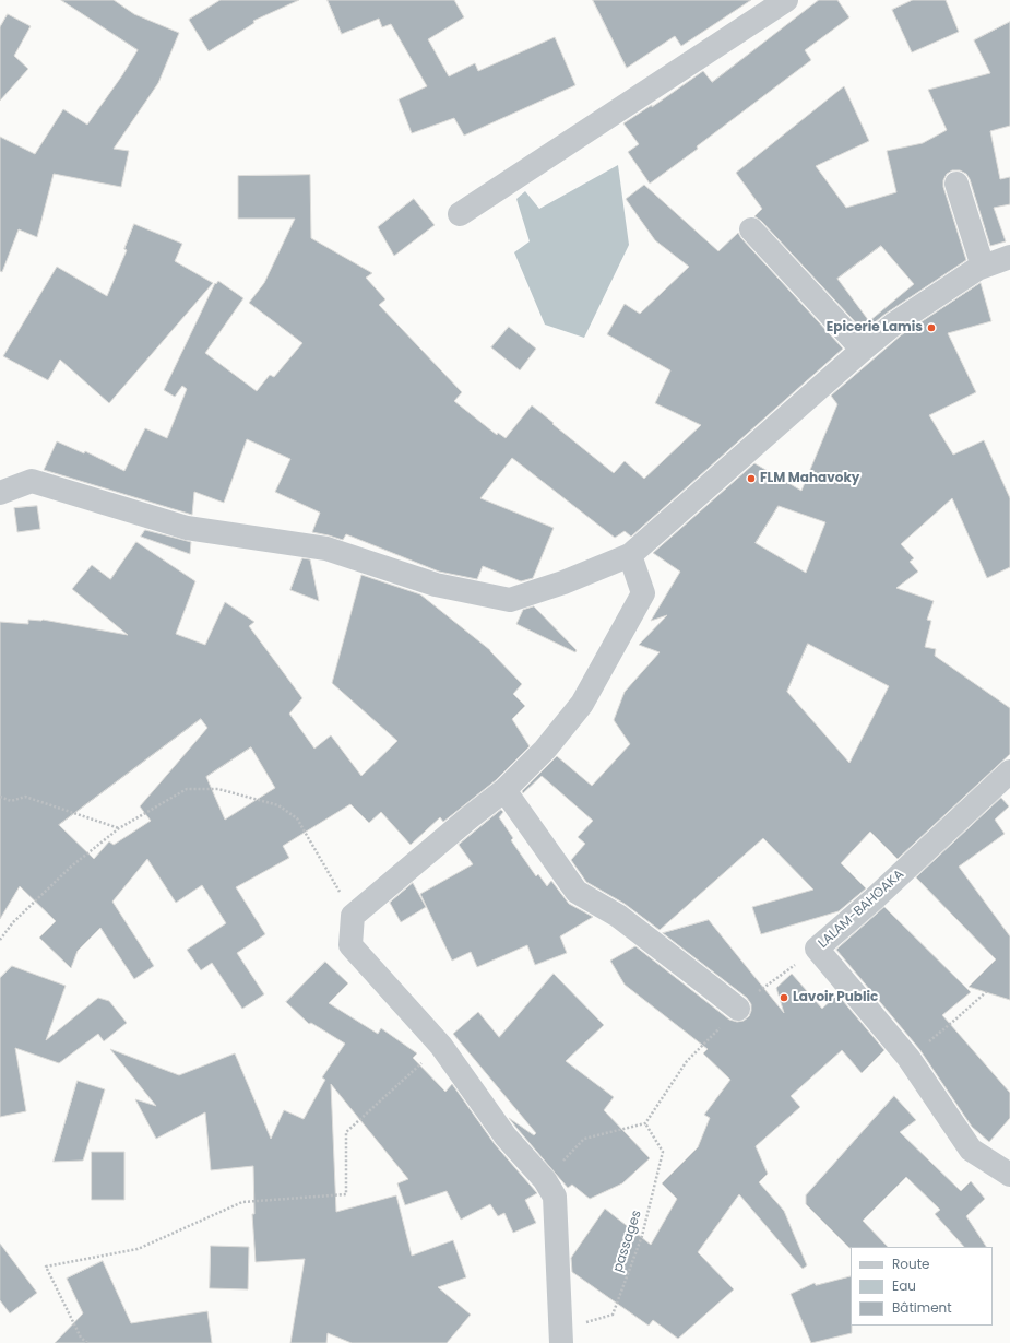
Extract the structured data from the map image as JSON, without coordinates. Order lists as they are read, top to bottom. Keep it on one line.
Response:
{"streets":{"street":["LALAM-BAHOAKA"],"path":["passages"]},"places":["Epicerie Lamis","FLM Mahavoky","Lavoir Public"],"legend":["Route","Eau","Bâtiment"]}
